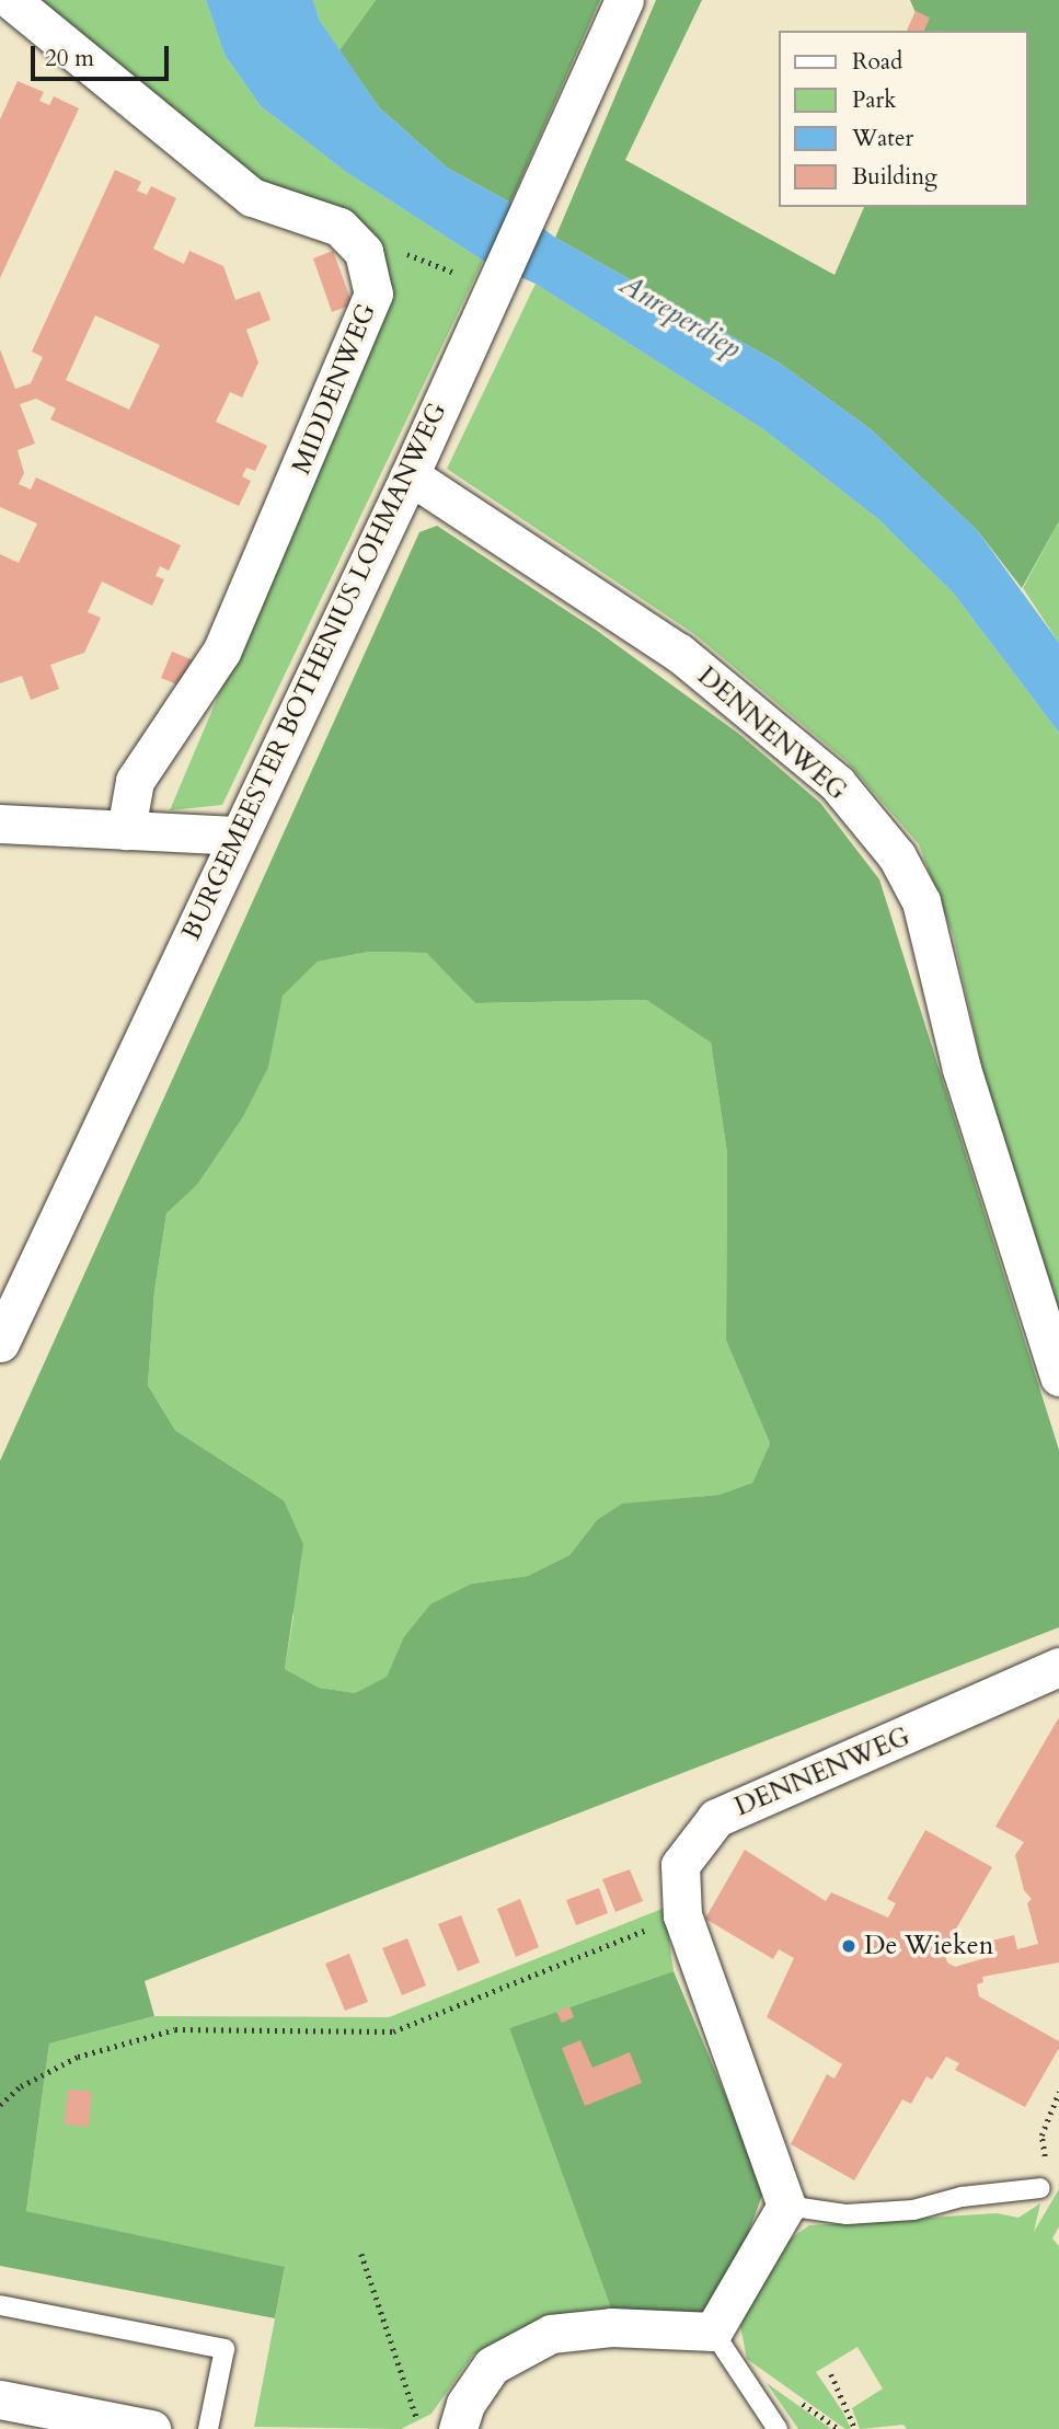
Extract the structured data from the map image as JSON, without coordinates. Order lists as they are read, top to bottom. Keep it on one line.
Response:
{"streets":{"street":["MIDDENWEG","BURGEMEESTER BOTHENIUS LOHMANWEG","DENNENWEG"]},"crossings":[["BURGEMEESTER BOTHENIUS LOHMANWEG","DENNENWEG"]],"water":["Anreperdiep"],"places":["De Wieken"],"legend":["Road","Park","Water","Building"],"scale_bar":"20 m"}
